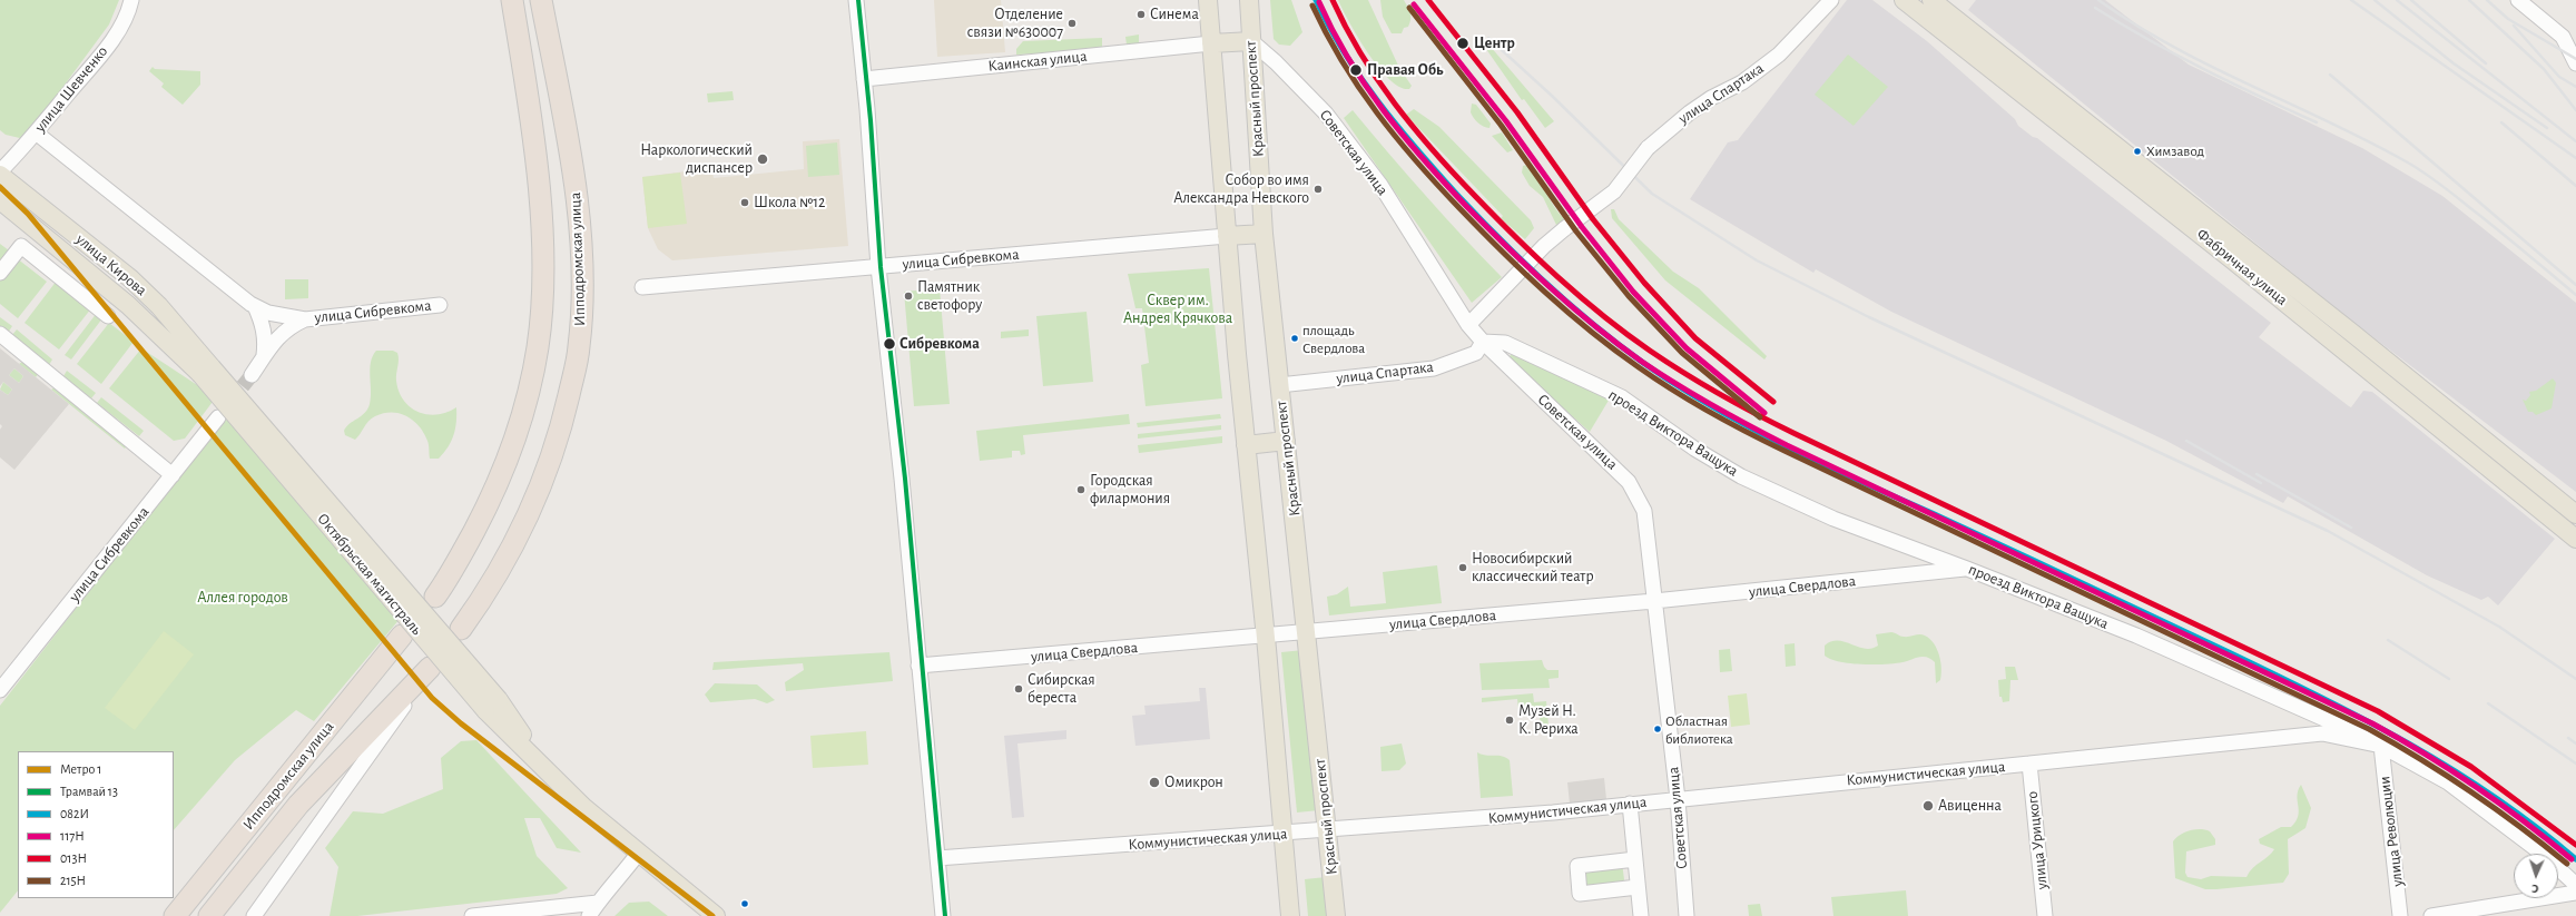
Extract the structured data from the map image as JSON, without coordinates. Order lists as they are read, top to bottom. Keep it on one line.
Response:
{"streets":{"highway":["Ипподромская улица"],"main road":["Красный проспект","улица Кирова","Фабричная улица","Октябрьская магистраль"],"street":["Каинская улица","улица Шевченко","улица Спартака","Советская улица","улица Сибревкома","проезд Виктора Ващука","улица Свердлова","Коммунистическая улица","улица Революции","улица Урицкого"]},"crossings":[["улица Шевченко","улица Кирова"],["улица Спартака","Красный проспект"],["улица Спартака","Советская улица"],["улица Спартака","проезд Виктора Ващука"],["Красный проспект","Советская улица"],["Красный проспект","улица Свердлова"],["Красный проспект","Коммунистическая улица"],["Советская улица","проезд Виктора Ващука"],["Советская улица","улица Свердлова"],["Советская улица","Коммунистическая улица"],["улица Кирова","Октябрьская магистраль"],["проезд Виктора Ващука","улица Свердлова"],["проезд Виктора Ващука","Коммунистическая улица"],["проезд Виктора Ващука","улица Революции"],["Коммунистическая улица","улица Революции"],["Коммунистическая улица","улица Урицкого"]],"parks":["Сквер им. Андрея Крячкова","Аллея городов"],"places":["Синема","Отделение связи №630007","Центр","Правая Обь","Химзавод","Наркологический диспансер","Собор во имя Александра Невского","Школа №12","Памятник светофору","площадь Свердлова","Сибревкома","Городская филармония","Новосибирский классический театр","Сибирская береста","Музей Н. К. Рериха","Областная библиотека","Омикрон","Авиценна"],"lines":["tram line 13","transit line 082И","transit line 013Н","transit line 117Н","transit line 215Н","metro line 1"],"legend":["Метро 1","Трамвай 13","082И","117Н","013Н","215Н"],"north":"bottom"}
